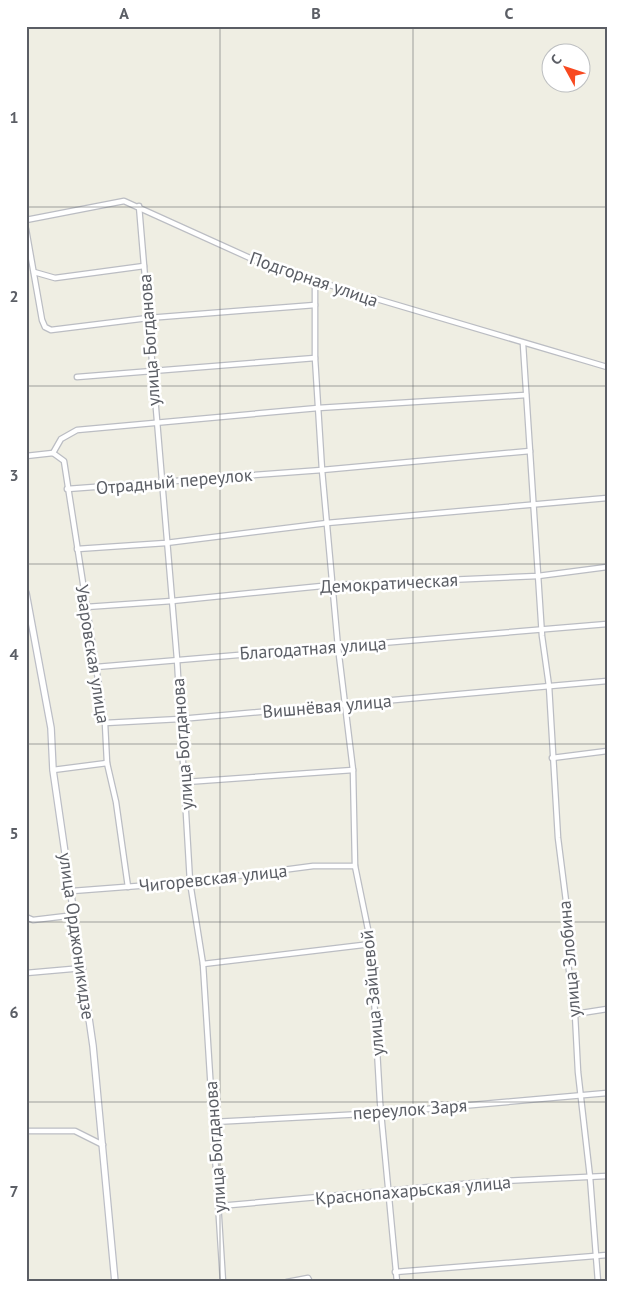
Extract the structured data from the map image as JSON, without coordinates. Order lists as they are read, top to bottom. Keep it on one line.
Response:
{"streets":{"street":["Подгорная улица","улица Богданова","Отрадный переулок","Демократическая","Благодатная улица","Уваровская улица","Вишнёвая улица","Чигоревская улица","улица Орджоникидзе","улица Злобина","улица Зайцевой","переулок Заря","Краснопахарьская улица"]},"crossings":[["Подгорная улица","улица Богданова"],["Подгорная улица","улица Злобина"],["Подгорная улица","улица Зайцевой"],["улица Богданова","Отрадный переулок"],["улица Богданова","Демократическая"],["улица Богданова","Благодатная улица"],["улица Богданова","Вишнёвая улица"],["улица Богданова","Чигоревская улица"],["улица Богданова","переулок Заря"],["улица Богданова","Краснопахарьская улица"],["Отрадный переулок","Уваровская улица"],["Отрадный переулок","улица Злобина"],["Отрадный переулок","улица Зайцевой"],["Демократическая","Уваровская улица"],["Демократическая","улица Злобина"],["Демократическая","улица Зайцевой"],["Благодатная улица","Уваровская улица"],["Благодатная улица","улица Злобина"],["Благодатная улица","улица Зайцевой"],["Уваровская улица","Вишнёвая улица"],["Уваровская улица","Чигоревская улица"],["Вишнёвая улица","улица Злобина"],["Вишнёвая улица","улица Зайцевой"],["Чигоревская улица","улица Орджоникидзе"],["Чигоревская улица","улица Зайцевой"],["улица Злобина","переулок Заря"],["улица Злобина","Краснопахарьская улица"],["улица Зайцевой","переулок Заря"],["улица Зайцевой","Краснопахарьская улица"]],"north":"top left","grid":{"columns":["A","B","C"],"rows":["1","2","3","4","5","6","7"]}}
